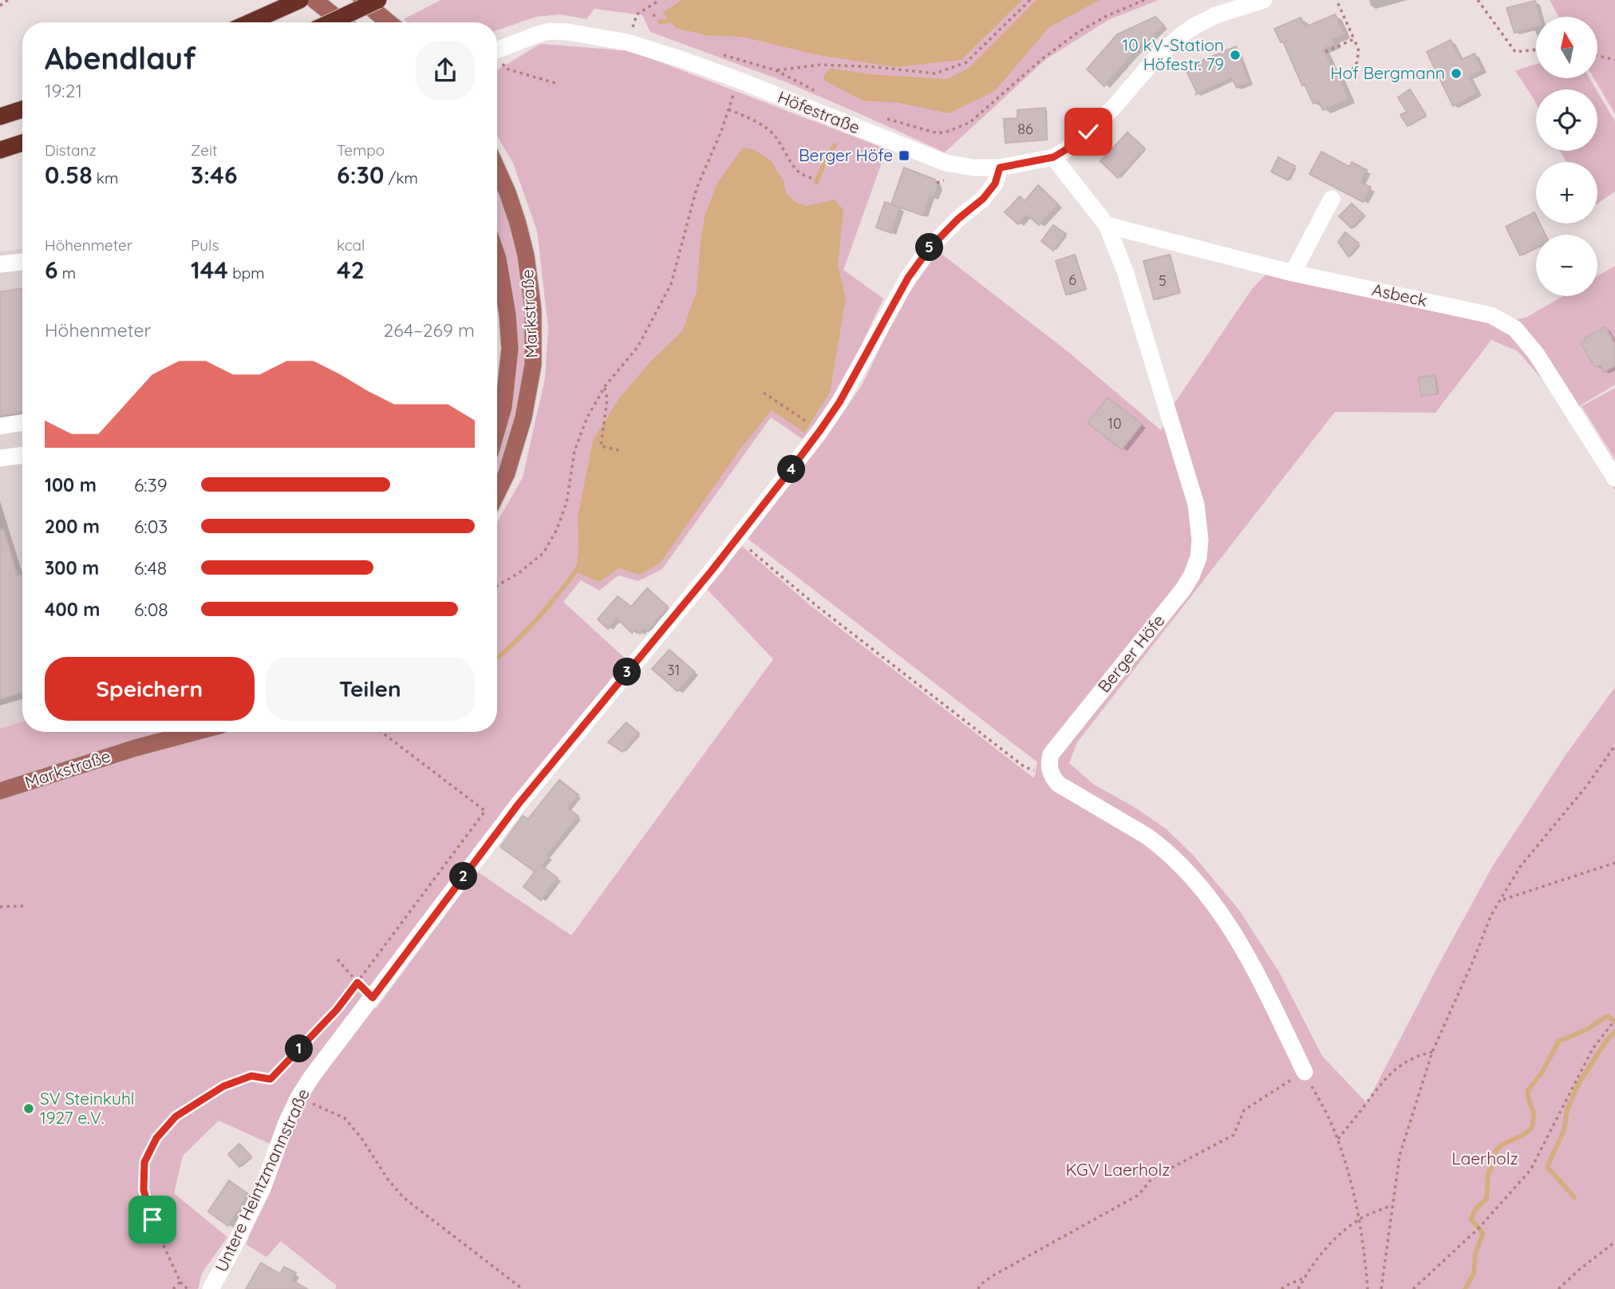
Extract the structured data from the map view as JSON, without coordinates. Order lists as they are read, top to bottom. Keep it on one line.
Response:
{"streets":{"main road":["Markstraße"],"street":["Höfestraße","Asbeck","Berger Höfe","Untere Heintzmannstraße"]},"crossings":[["Höfestraße","Berger Höfe"],["Höfestraße","Untere Heintzmannstraße"],["Asbeck","Berger Höfe"]],"parks":["Laerholz","KGV Laerholz"],"places":{"other":["10 kV-Station Höfestr. 79","Hof Bergmann","SV Steinkuhl 1927 e.V."],"transit":["Berger Höfe"]},"house_numbers":["86","6","5","10","31"],"north":"top","page":{"map_buttons":["+","−"],"heading":["Abendlauf","19:21"],"stats":[["Distanz","0.58 km"],["Zeit","3:46"],["Tempo","6:30 /km"],["Höhenmeter","6 m"],["Puls","144 bpm"],["kcal","42"]],"pins":["5","4","3","2","1"],"chart":["Höhenmeter","264–269 m"],"list":[{"name":"100 m","note":"6:39"},{"name":"200 m","note":"6:03"},{"name":"300 m","note":"6:48"},{"name":"400 m","note":"6:08"}],"buttons":["Speichern","Teilen"]}}
